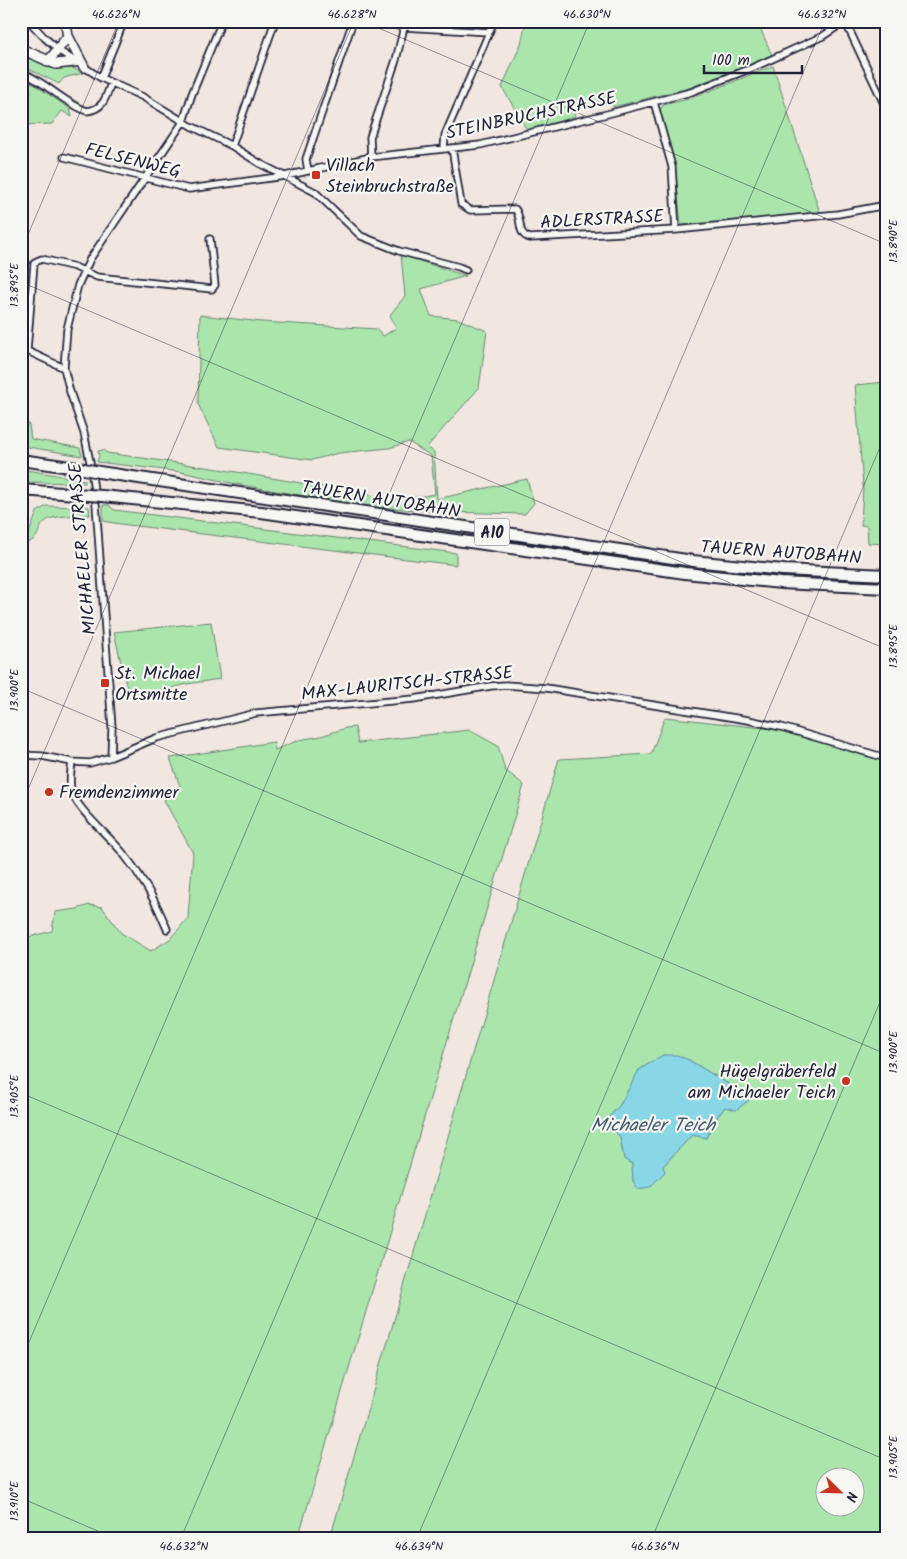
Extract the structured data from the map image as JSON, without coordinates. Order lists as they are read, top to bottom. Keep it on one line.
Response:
{"streets":{"highway":["TAUERN AUTOBAHN","A10"],"street":["STEINBRUCHSTRASSE","FELSENWEG","ADLERSTRASSE","MICHAELER STRASSE","MAX-LAURITSCH-STRASSE"]},"crossings":[["STEINBRUCHSTRASSE","FELSENWEG"],["STEINBRUCHSTRASSE","ADLERSTRASSE"],["FELSENWEG","MICHAELER STRASSE"],["MICHAELER STRASSE","MAX-LAURITSCH-STRASSE"]],"water":["Michaeler Teich"],"places":{"transit":["Villach Steinbruchstraße","St. Michael Ortsmitte"],"other":["Fremdenzimmer","Hügelgräberfeld am Michaeler Teich"]},"scale_bar":"100 m","north":"bottom right","coordinates":["46.626°N","46.628°N","46.630°N","46.632°N","13.890°E","13.895°E","13.900°E","13.905°E","13.910°E","46.634°N","46.636°N"]}
